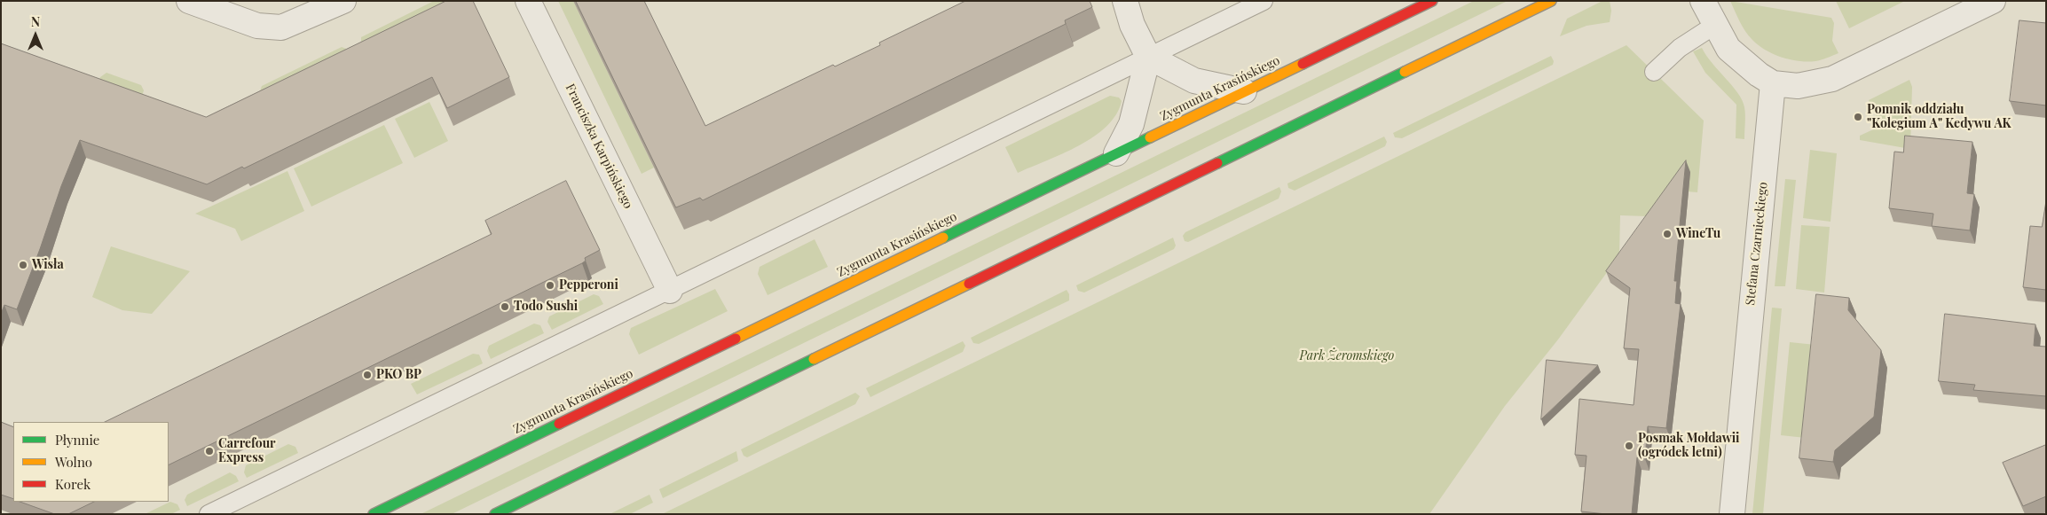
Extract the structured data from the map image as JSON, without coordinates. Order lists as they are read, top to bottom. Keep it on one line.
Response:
{"streets":{"main road":["Zygmunta Krasińskiego"],"street":["Franciszka Karpińskiego","Stefana Czarnieckiego"]},"parks":["Park Żeromskiego"],"places":["Pomnik oddziału \"Kolegium A\" Kedywu AK","WineTu","Wisła","Pepperoni","Todo Sushi","PKO BP","Posmak Mołdawii (ogródek letni)","Carrefour Express"],"legend":["Płynnie","Wolno","Korek"],"north":"top"}
